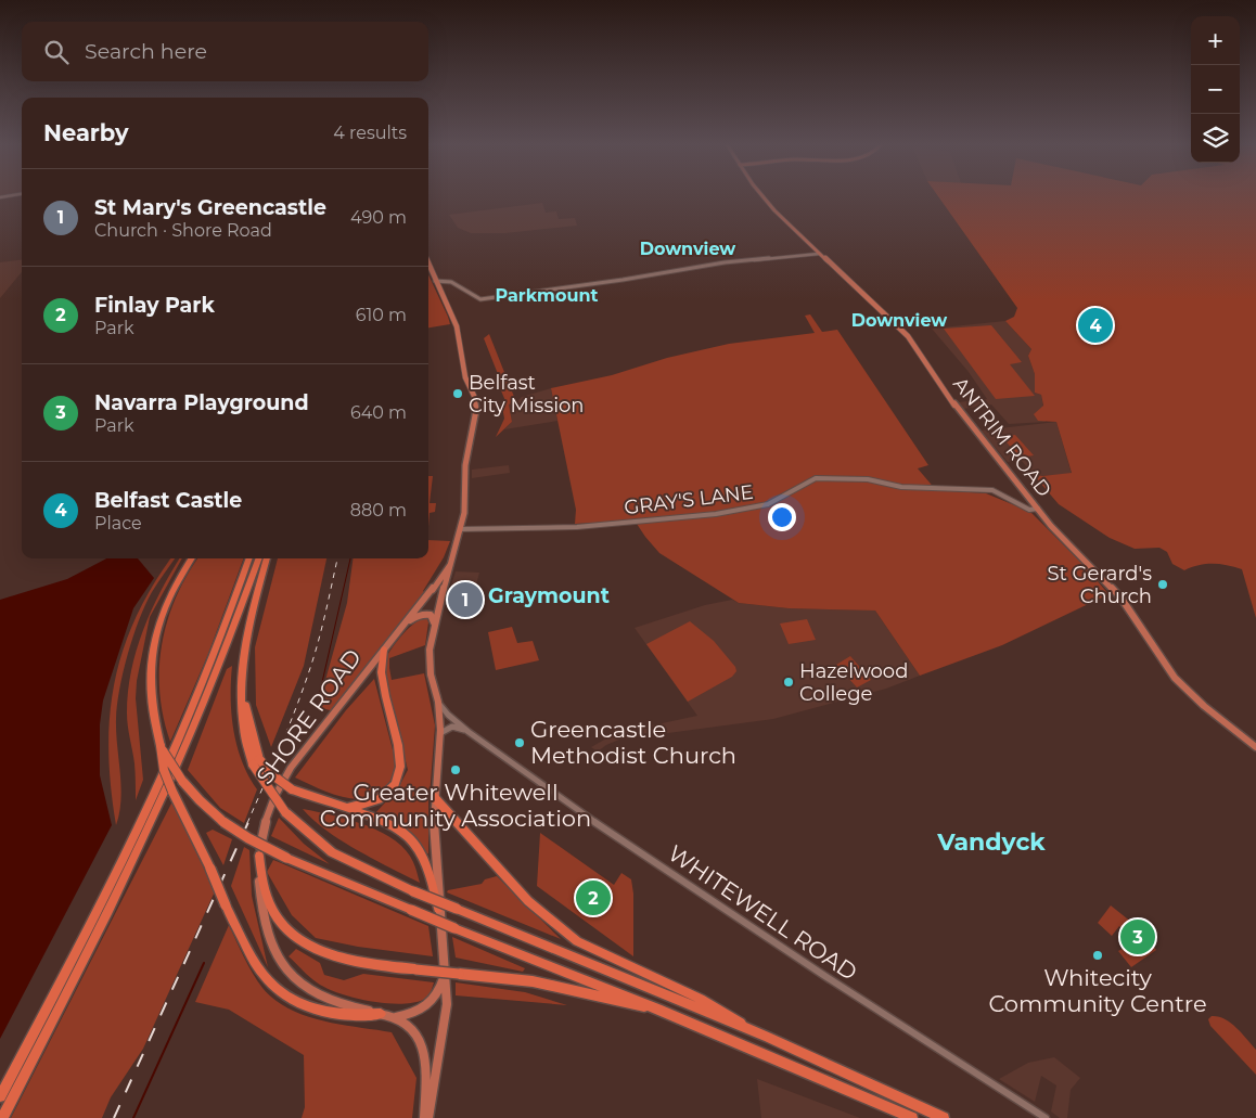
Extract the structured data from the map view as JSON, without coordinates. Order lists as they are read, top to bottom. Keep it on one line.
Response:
{"streets":{"main road":["ANTRIM ROAD","SHORE ROAD"],"street":["GRAY'S LANE","WHITEWELL ROAD"]},"crossings":[["ANTRIM ROAD","GRAY'S LANE"],["GRAY'S LANE","SHORE ROAD"],["SHORE ROAD","WHITEWELL ROAD"]],"districts":["Downview","Parkmount","Downview","Graymount","Vandyck"],"places":["Belfast City Mission","St Gerard's Church","Hazelwood College","Greencastle Methodist Church","Greater Whitewell Community Association","Whitecity Community Centre"],"page":{"map_buttons":["+","−"],"search":"Search here","heading":["Nearby","4 results"],"list":[{"mark":"1","name":"St Mary's Greencastle","note":"Church · Shore Road","value":"490 m"},{"mark":"2","name":"Finlay Park","note":"Park","value":"610 m"},{"mark":"3","name":"Navarra Playground","note":"Park","value":"640 m"},{"mark":"4","name":"Belfast Castle","note":"Place","value":"880 m"}],"pins":["4","1","2","3"]}}
